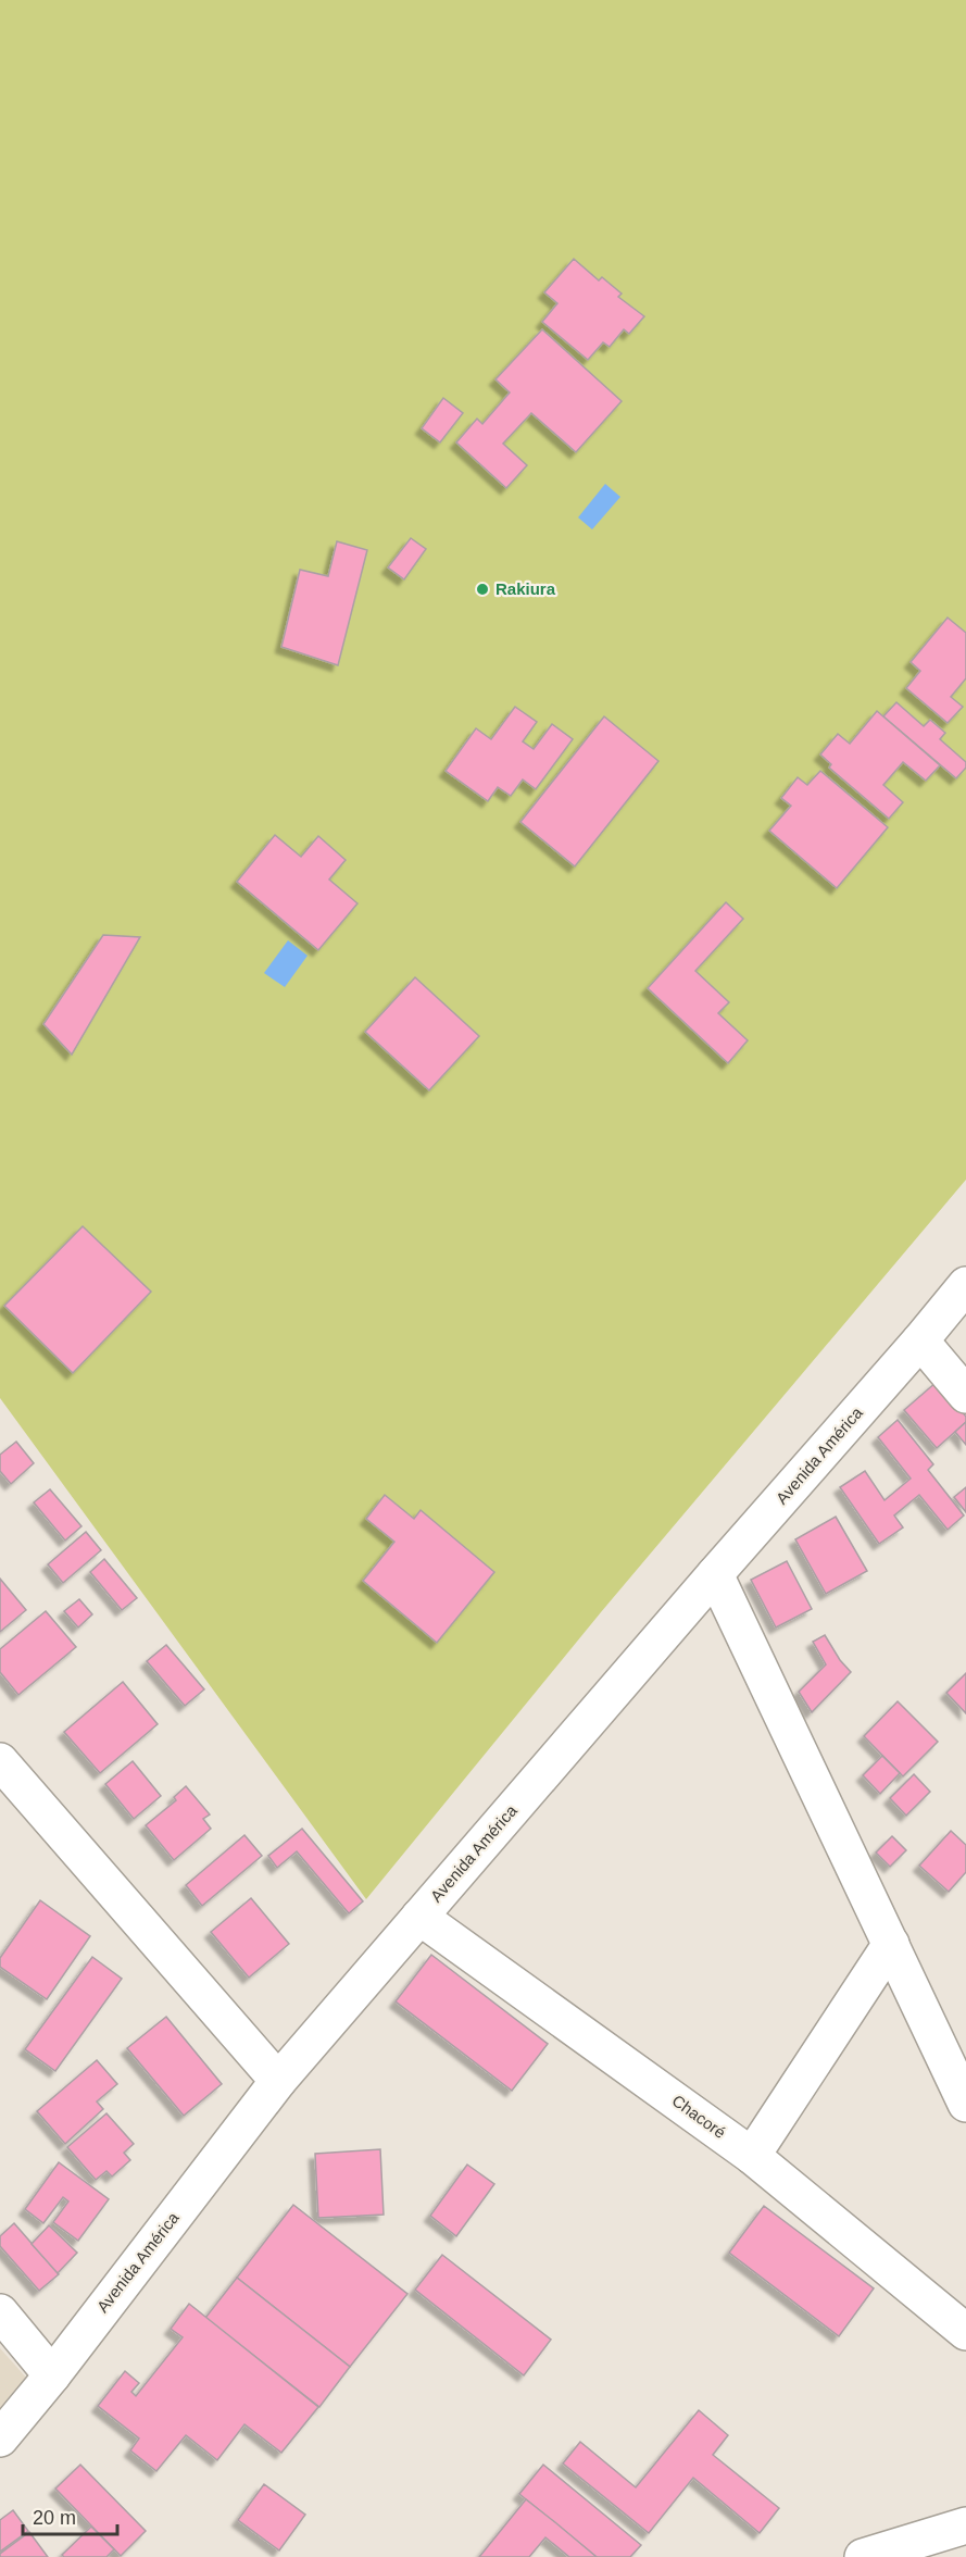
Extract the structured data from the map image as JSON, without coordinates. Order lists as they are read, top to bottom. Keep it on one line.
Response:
{"streets":{"street":["Avenida América","Chacoré"]},"crossings":[["Avenida América","Chacoré"]],"places":["Rakiura"],"scale_bar":"20 m"}
